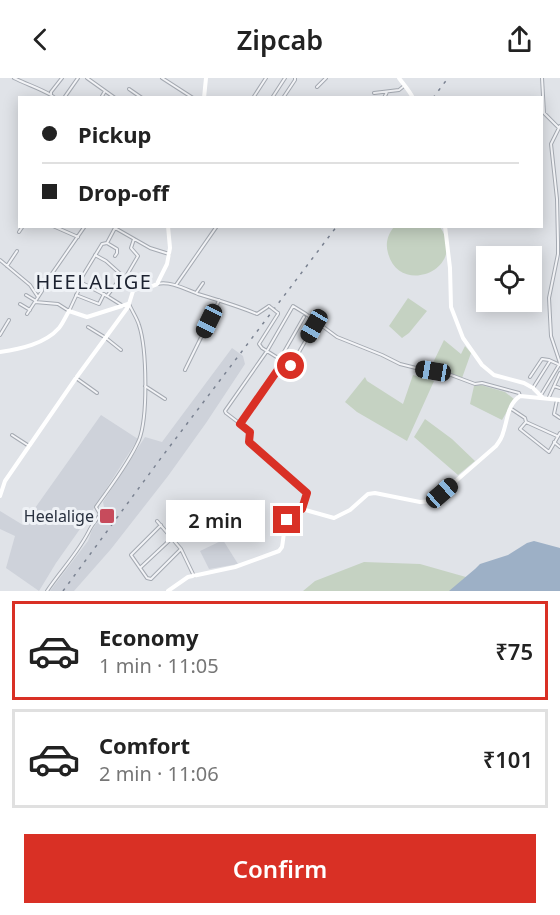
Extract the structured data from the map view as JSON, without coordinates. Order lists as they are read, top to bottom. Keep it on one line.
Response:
{"districts":["HEELALIGE"],"places":{"transit":["Heelalige"]},"page":{"header":"Zipcab","banner":["Pickup","Drop-off"],"bubble":"2 min","list":[{"name":"Economy","note":"1 min · 11:05","value":"₹75"},{"name":"Comfort","note":"2 min · 11:06","value":"₹101"}],"buttons":"Confirm"}}
